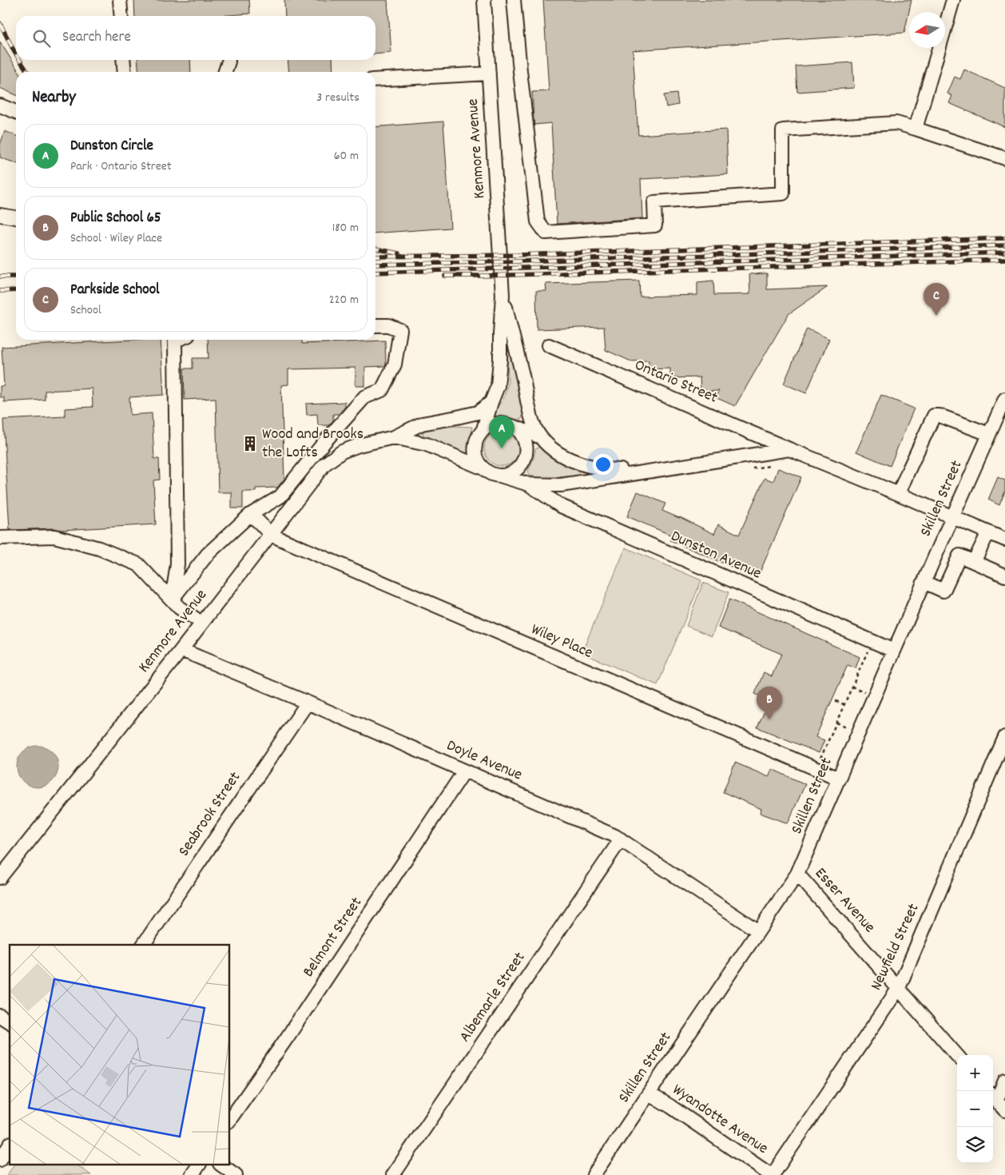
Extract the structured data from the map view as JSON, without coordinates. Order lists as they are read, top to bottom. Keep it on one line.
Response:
{"streets":{"street":["Kenmore Avenue","Ontario Street","Skillen Street","Dunston Avenue","Wiley Place","Doyle Avenue","Seabrook Street","Esser Avenue","Belmont Street","Newfield Street","Albemarle Street","Wyandotte Avenue"]},"crossings":[["Kenmore Avenue","Wiley Place"],["Kenmore Avenue","Doyle Avenue"],["Ontario Street","Skillen Street"],["Skillen Street","Dunston Avenue"],["Skillen Street","Wiley Place"],["Skillen Street","Doyle Avenue"],["Skillen Street","Esser Avenue"],["Skillen Street","Wyandotte Avenue"],["Doyle Avenue","Seabrook Street"],["Doyle Avenue","Belmont Street"],["Doyle Avenue","Albemarle Street"],["Esser Avenue","Newfield Street"],["Newfield Street","Wyandotte Avenue"]],"places":{"building":["Wood and Brooks the Lofts"]},"north":"left","page":{"search":"Search here","heading":["Nearby","3 results"],"list":[{"mark":"A","name":"Dunston Circle","note":"Park · Ontario Street","value":"60 m"},{"mark":"B","name":"Public School 65","note":"School · Wiley Place","value":"180 m"},{"mark":"C","name":"Parkside School","note":"School","value":"220 m"}],"pins":["C","A","B"],"map_buttons":["+","−"]}}
